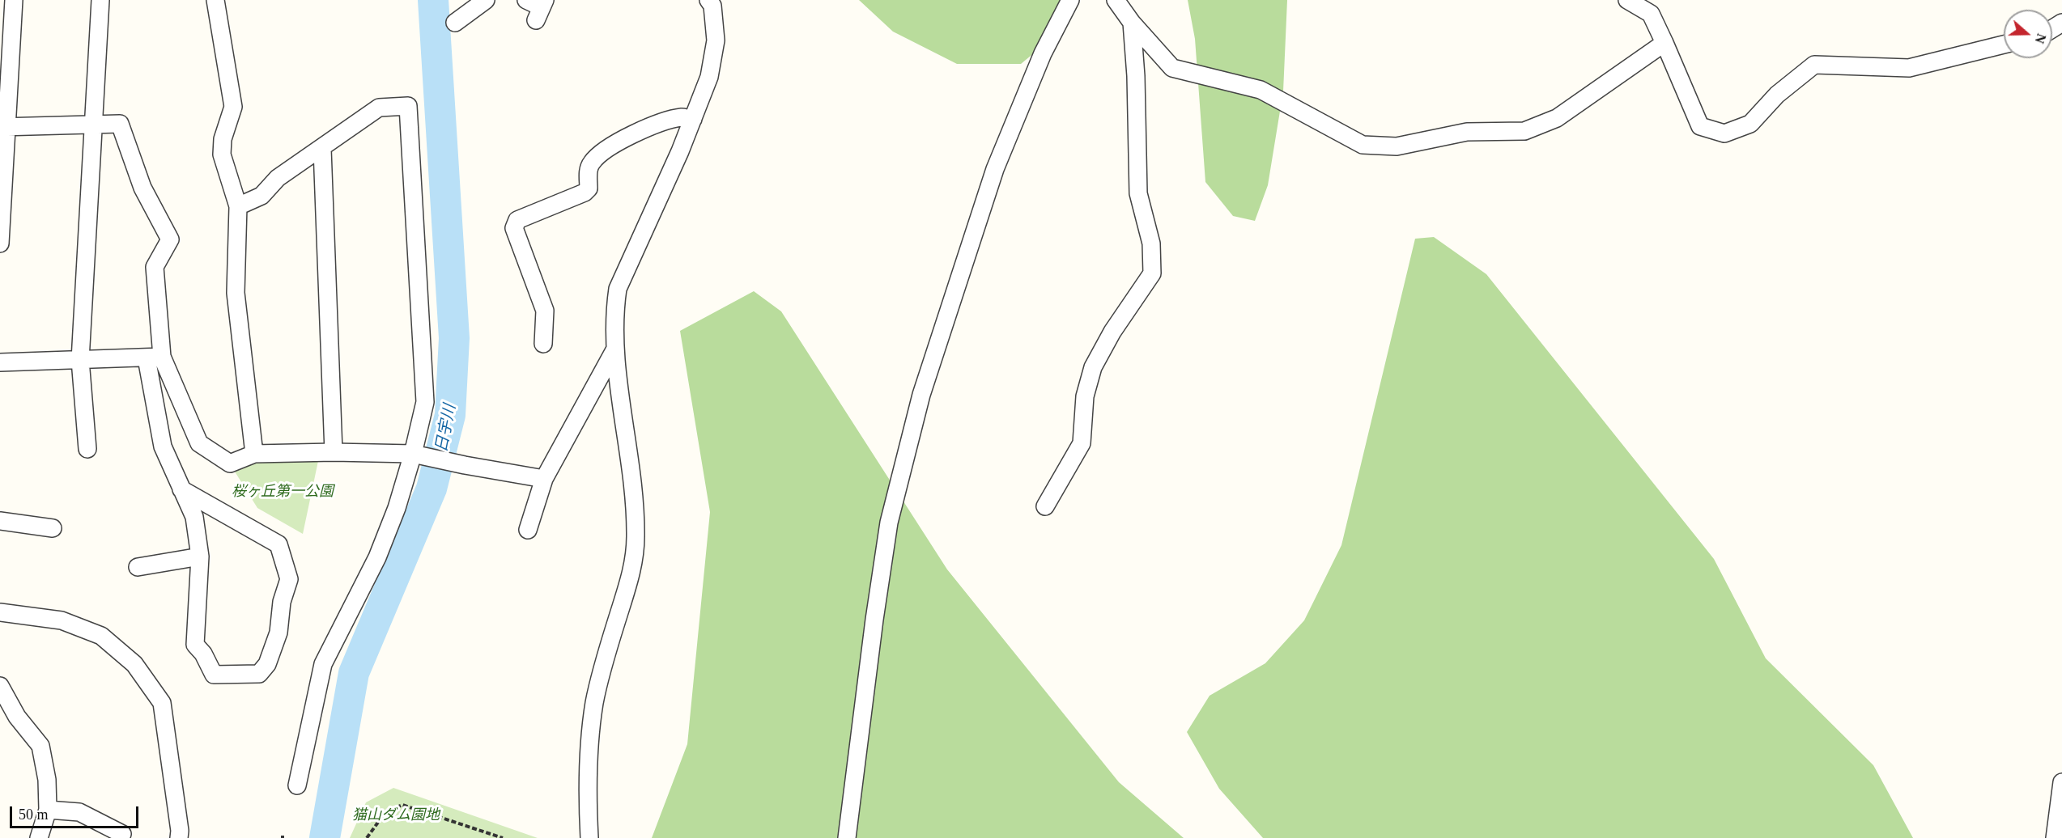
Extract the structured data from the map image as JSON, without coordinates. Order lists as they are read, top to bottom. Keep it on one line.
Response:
{"water":["日宇川"],"parks":["桜ヶ丘第一公園","猫山ダム園地"],"scale_bar":"50 m","north":"right"}
